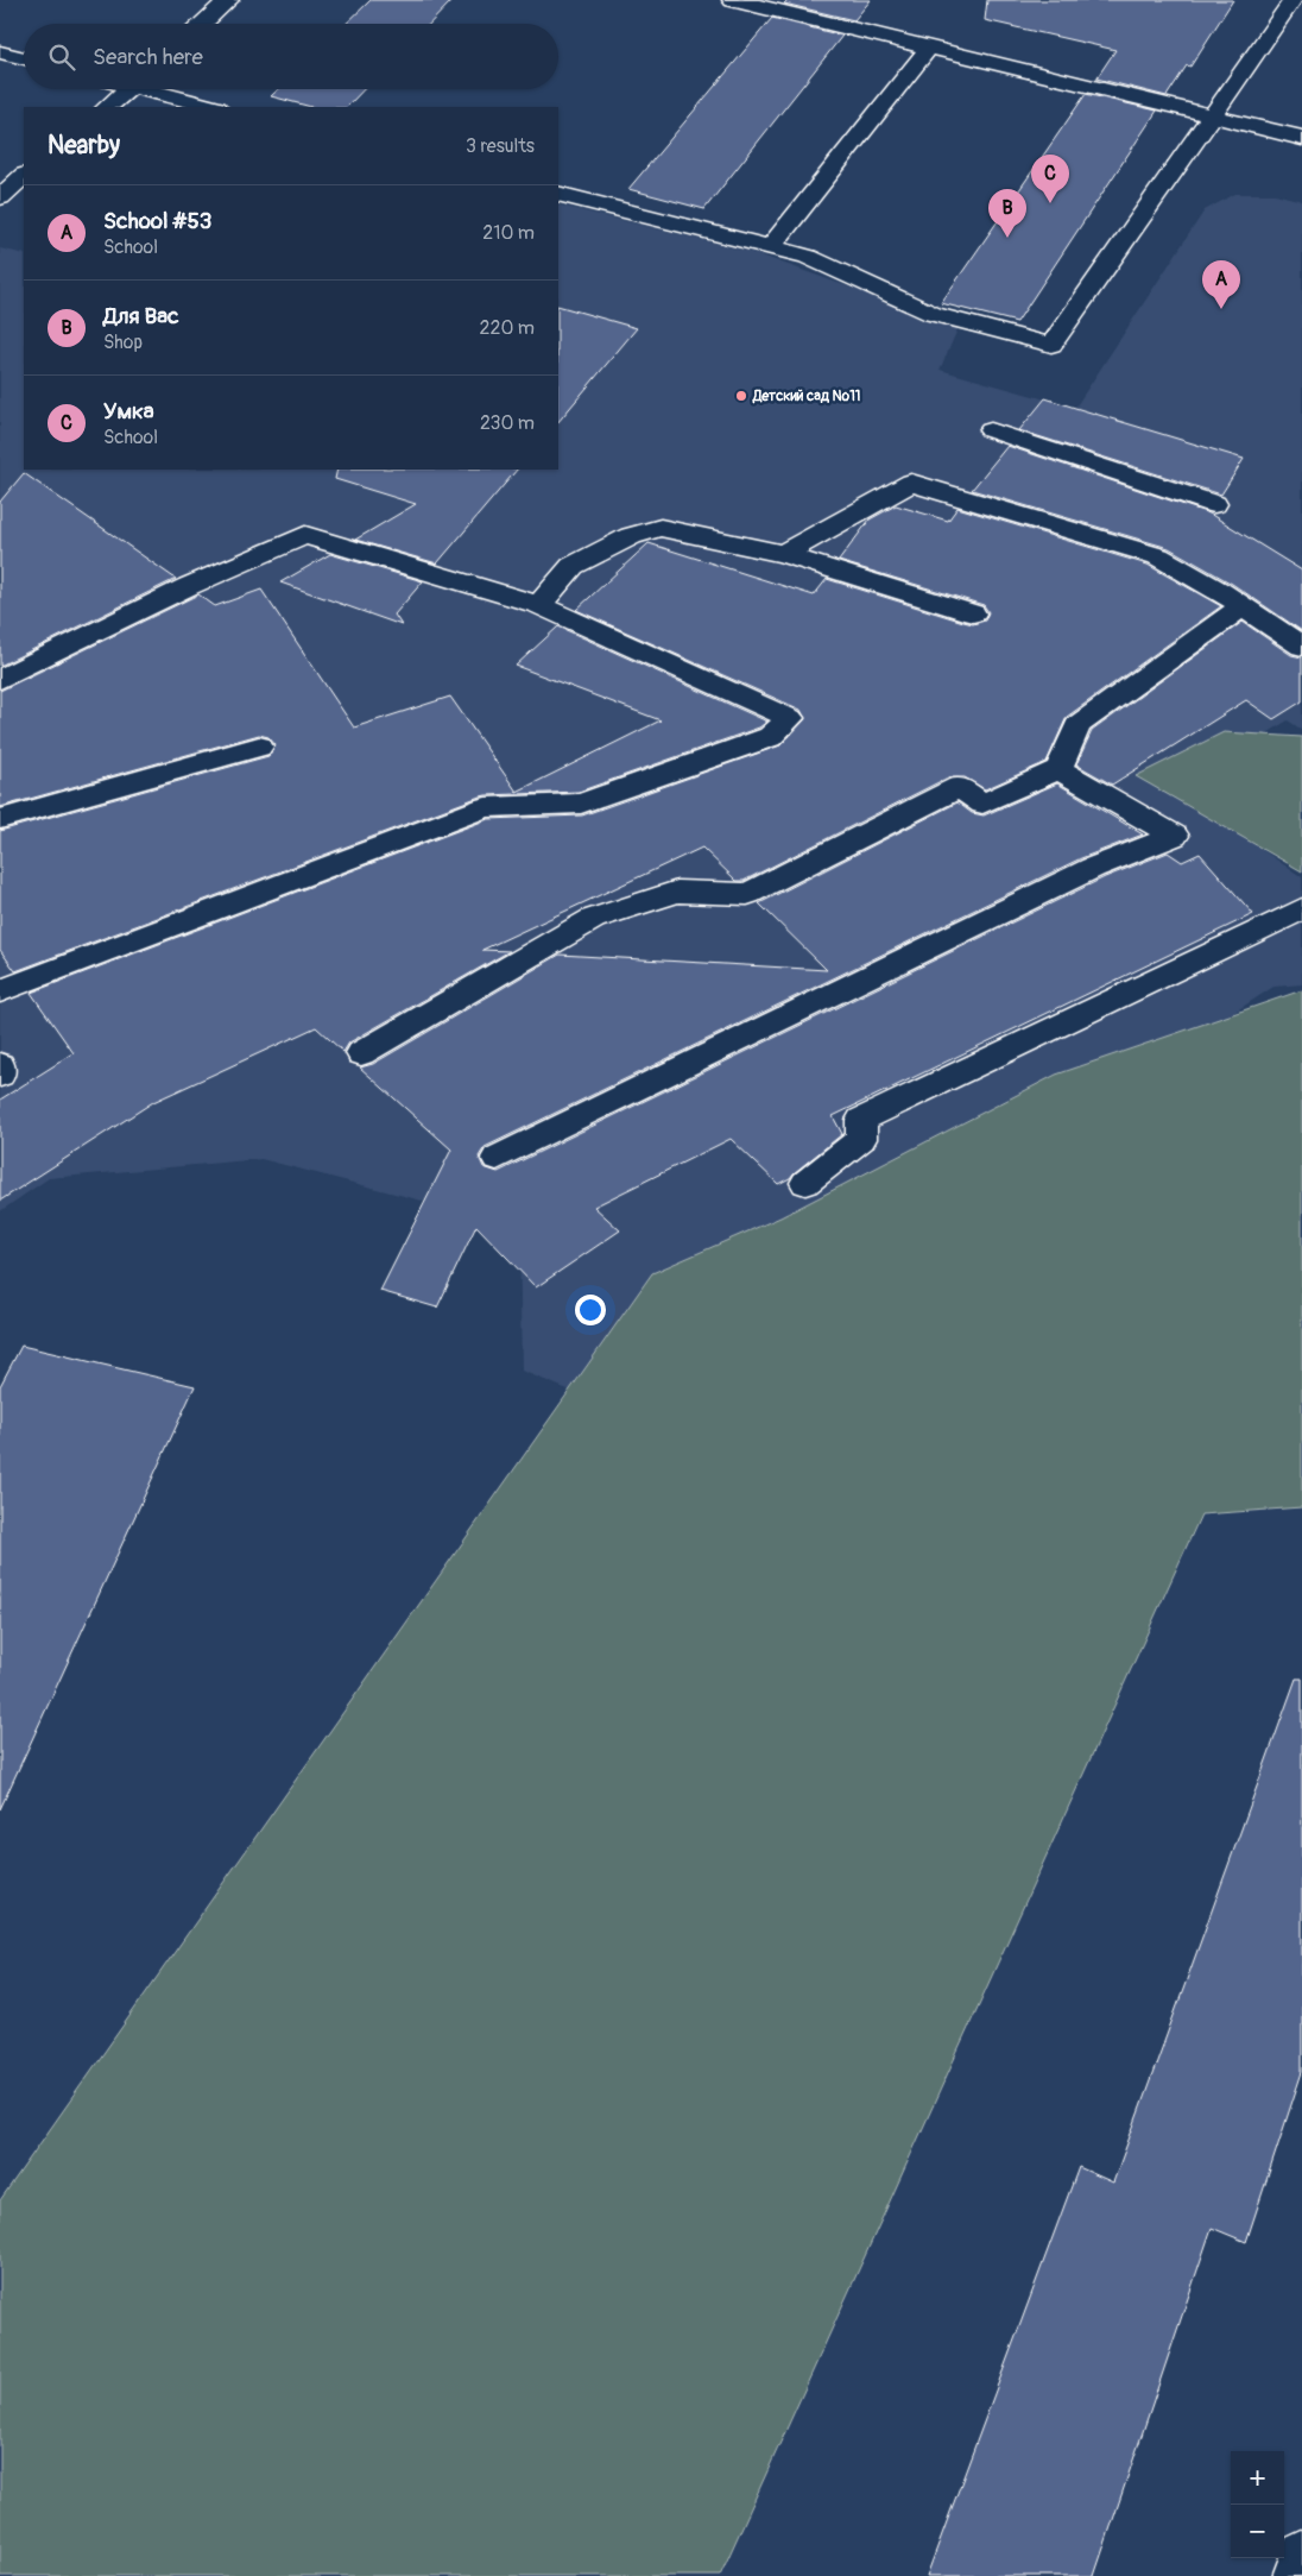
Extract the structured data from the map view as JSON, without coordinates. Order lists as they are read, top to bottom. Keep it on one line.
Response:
{"places":["Детский сад №11"],"page":{"search":"Search here","heading":["Nearby","3 results"],"pins":["C","B","A"],"list":[{"mark":"A","name":"School #53","note":"School","value":"210 m"},{"mark":"B","name":"Для Вас","note":"Shop","value":"220 m"},{"mark":"C","name":"Умка","note":"School","value":"230 m"}],"map_buttons":["+","−"]}}
